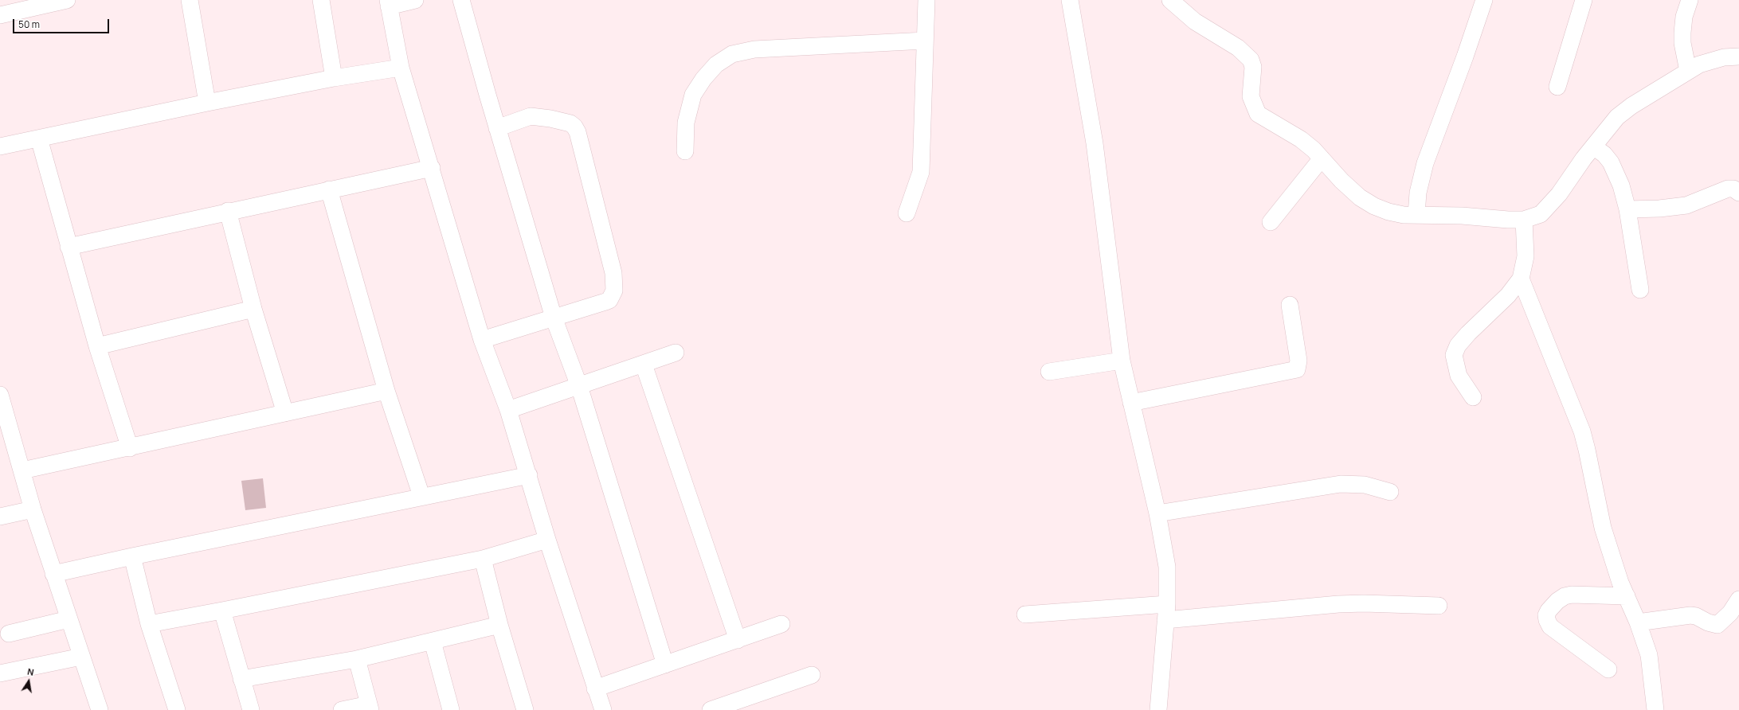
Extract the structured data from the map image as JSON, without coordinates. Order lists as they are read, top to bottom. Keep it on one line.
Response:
{"scale_bar":"50 m","north":"top"}
